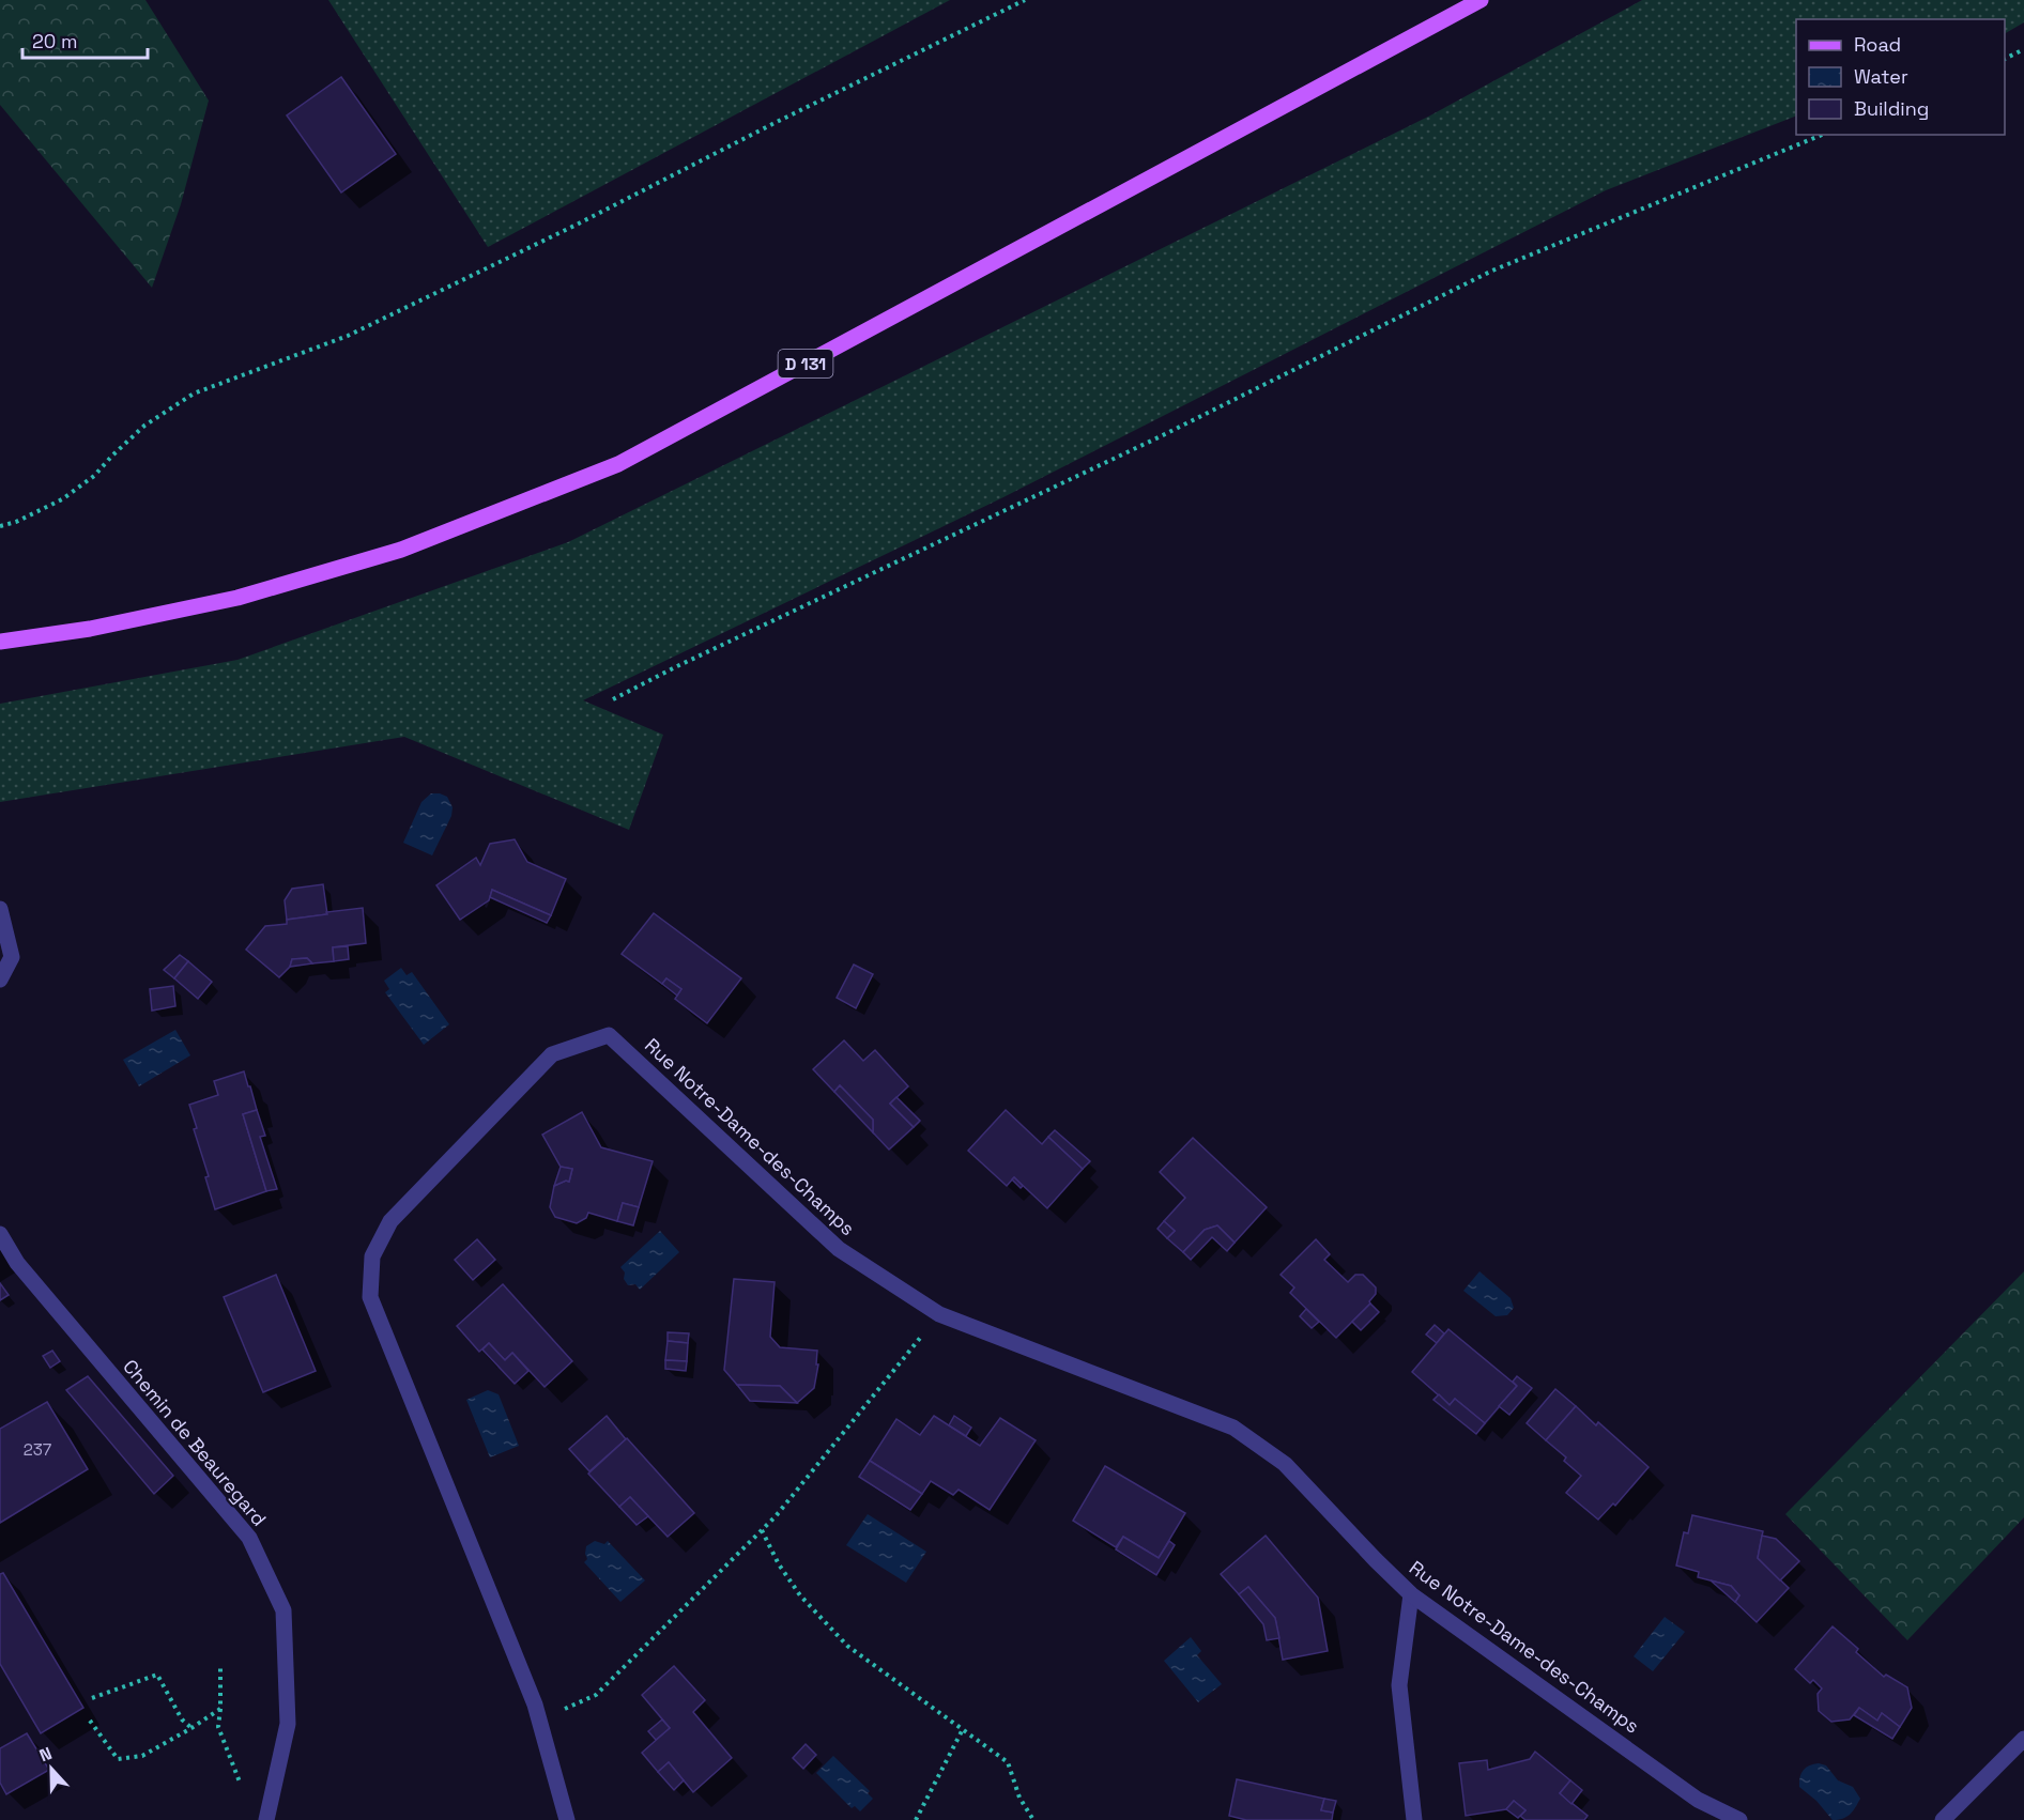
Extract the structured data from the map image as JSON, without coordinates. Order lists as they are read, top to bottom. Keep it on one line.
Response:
{"streets":{"main road":["D 131"],"street":["Rue Notre-Dame-des-Champs","Chemin de Beauregard"]},"house_numbers":["237"],"legend":["Road","Water","Building"],"scale_bar":"20 m","north":"top"}
